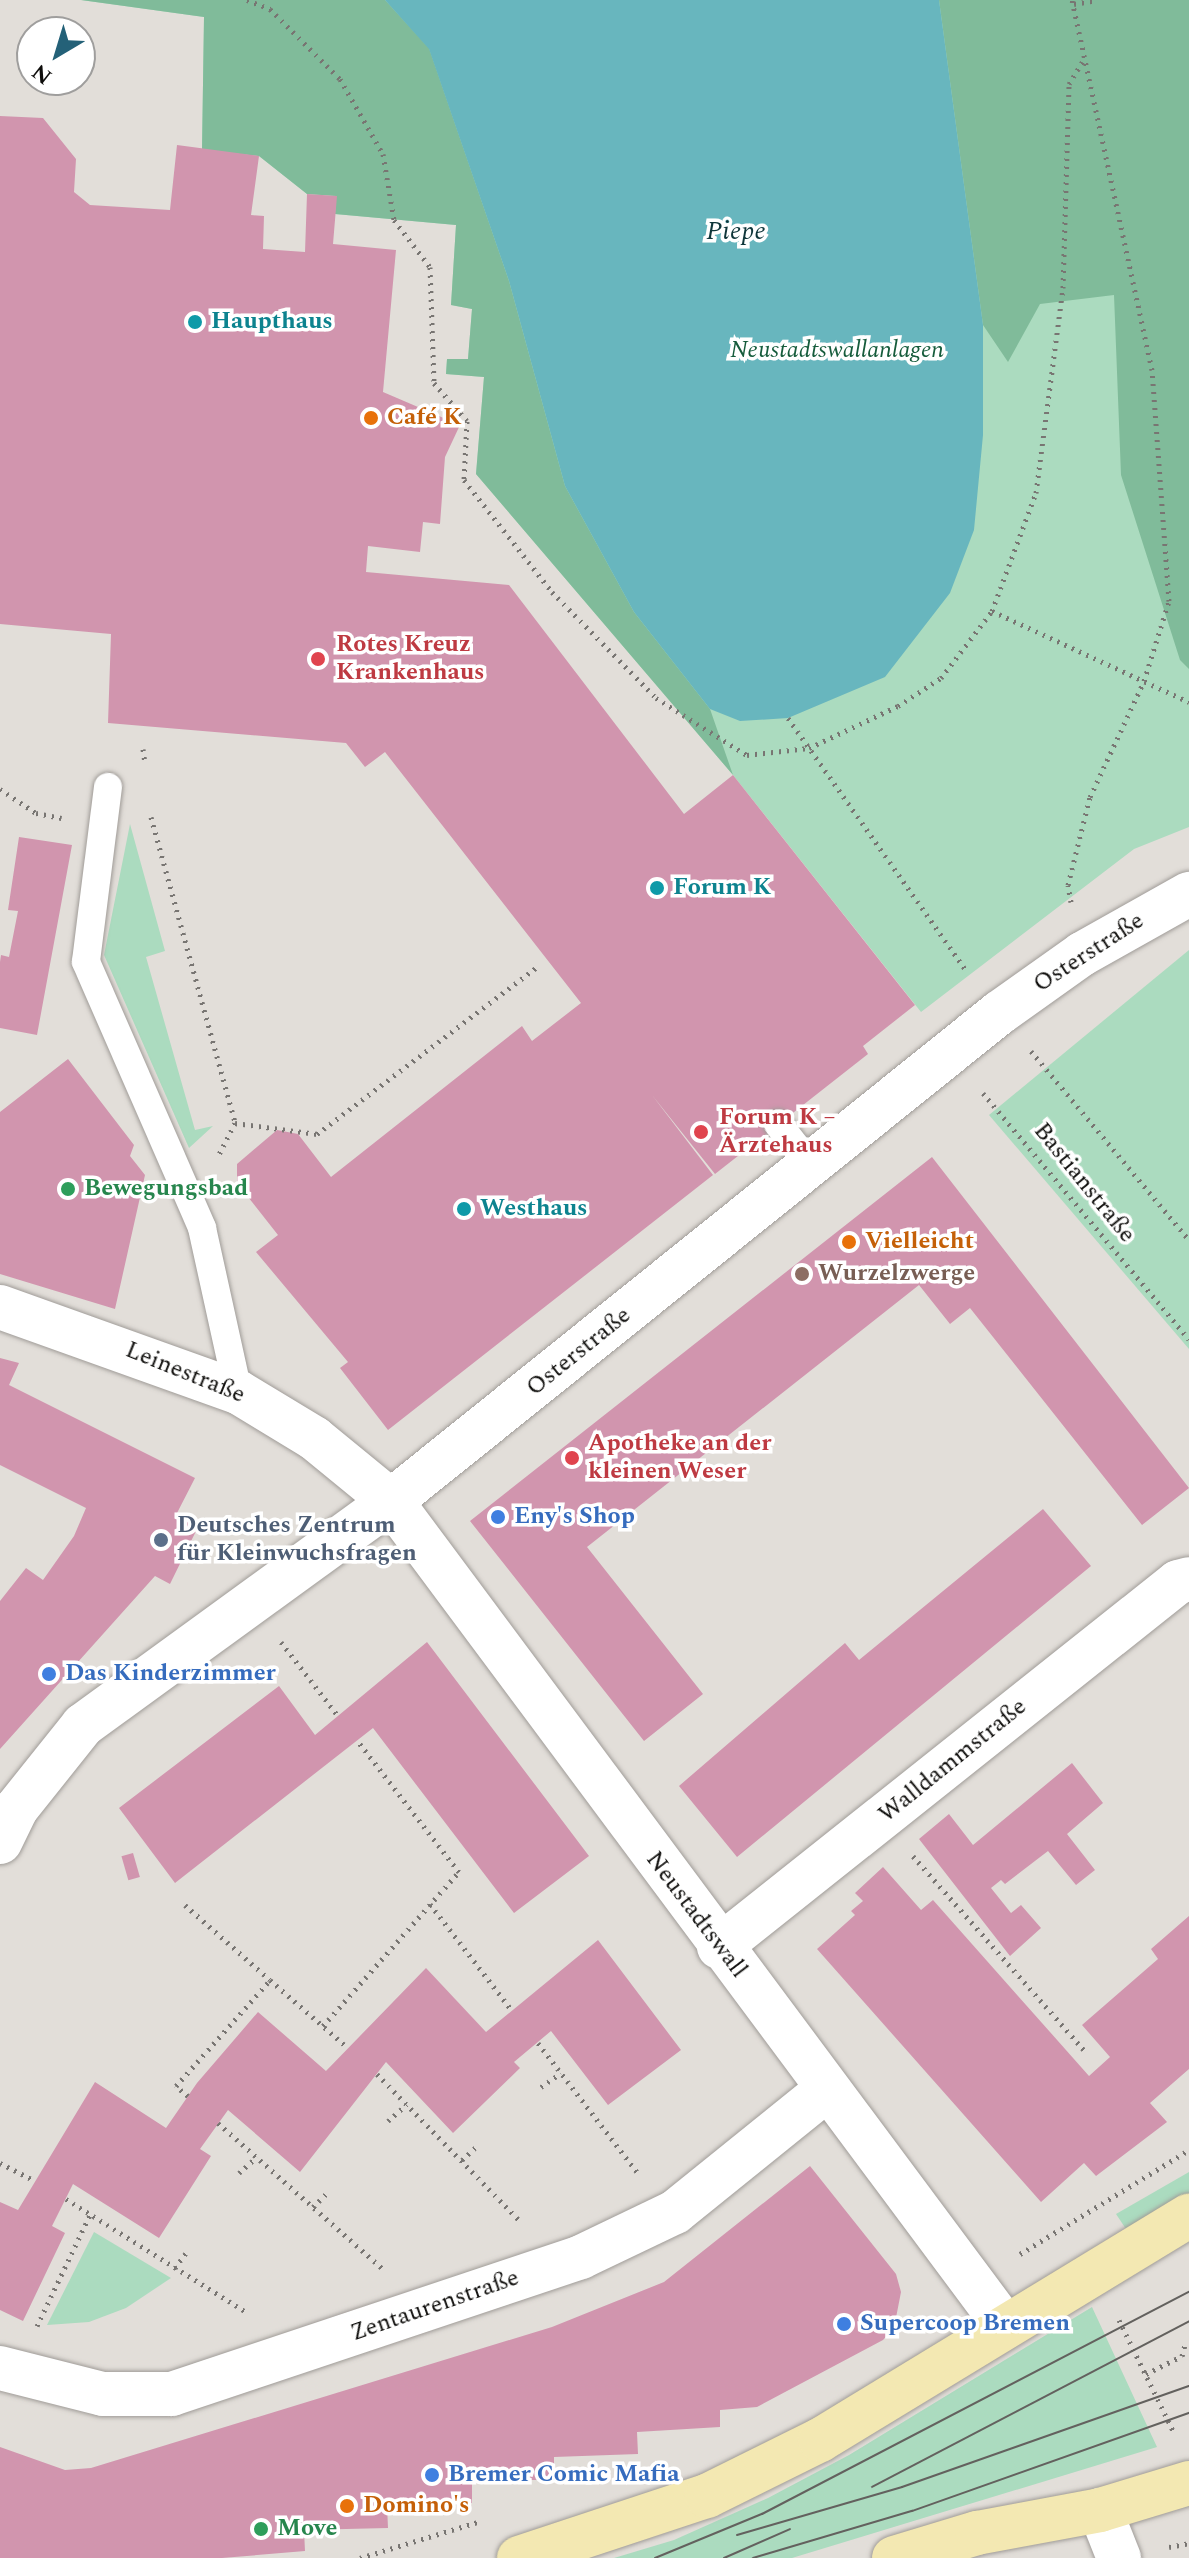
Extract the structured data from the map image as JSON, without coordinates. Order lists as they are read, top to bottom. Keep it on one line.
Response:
{"streets":{"street":["Osterstraße","Leinestraße","Walldammstraße","Neustadtswall","Zentaurenstraße"],"path":["Bastianstraße"]},"crossings":[["Osterstraße","Bastianstraße"],["Osterstraße","Leinestraße"],["Osterstraße","Neustadtswall"],["Leinestraße","Neustadtswall"],["Walldammstraße","Neustadtswall"],["Neustadtswall","Zentaurenstraße"]],"water":["Piepe"],"parks":["Neustadtswallanlagen"],"places":["Haupthaus","Café K","Rotes Kreuz Krankenhaus","Forum K","Forum K – Ärztehaus","Bewegungsbad","Westhaus","Vielleicht","Wurzelzwerge","Apotheke an der kleinen Weser","Eny's Shop","Deutsches Zentrum für Kleinwuchsfragen","Das Kinderzimmer","Supercoop Bremen","Bremer Comic Mafia","Domino's","Move"],"north":"bottom left"}
